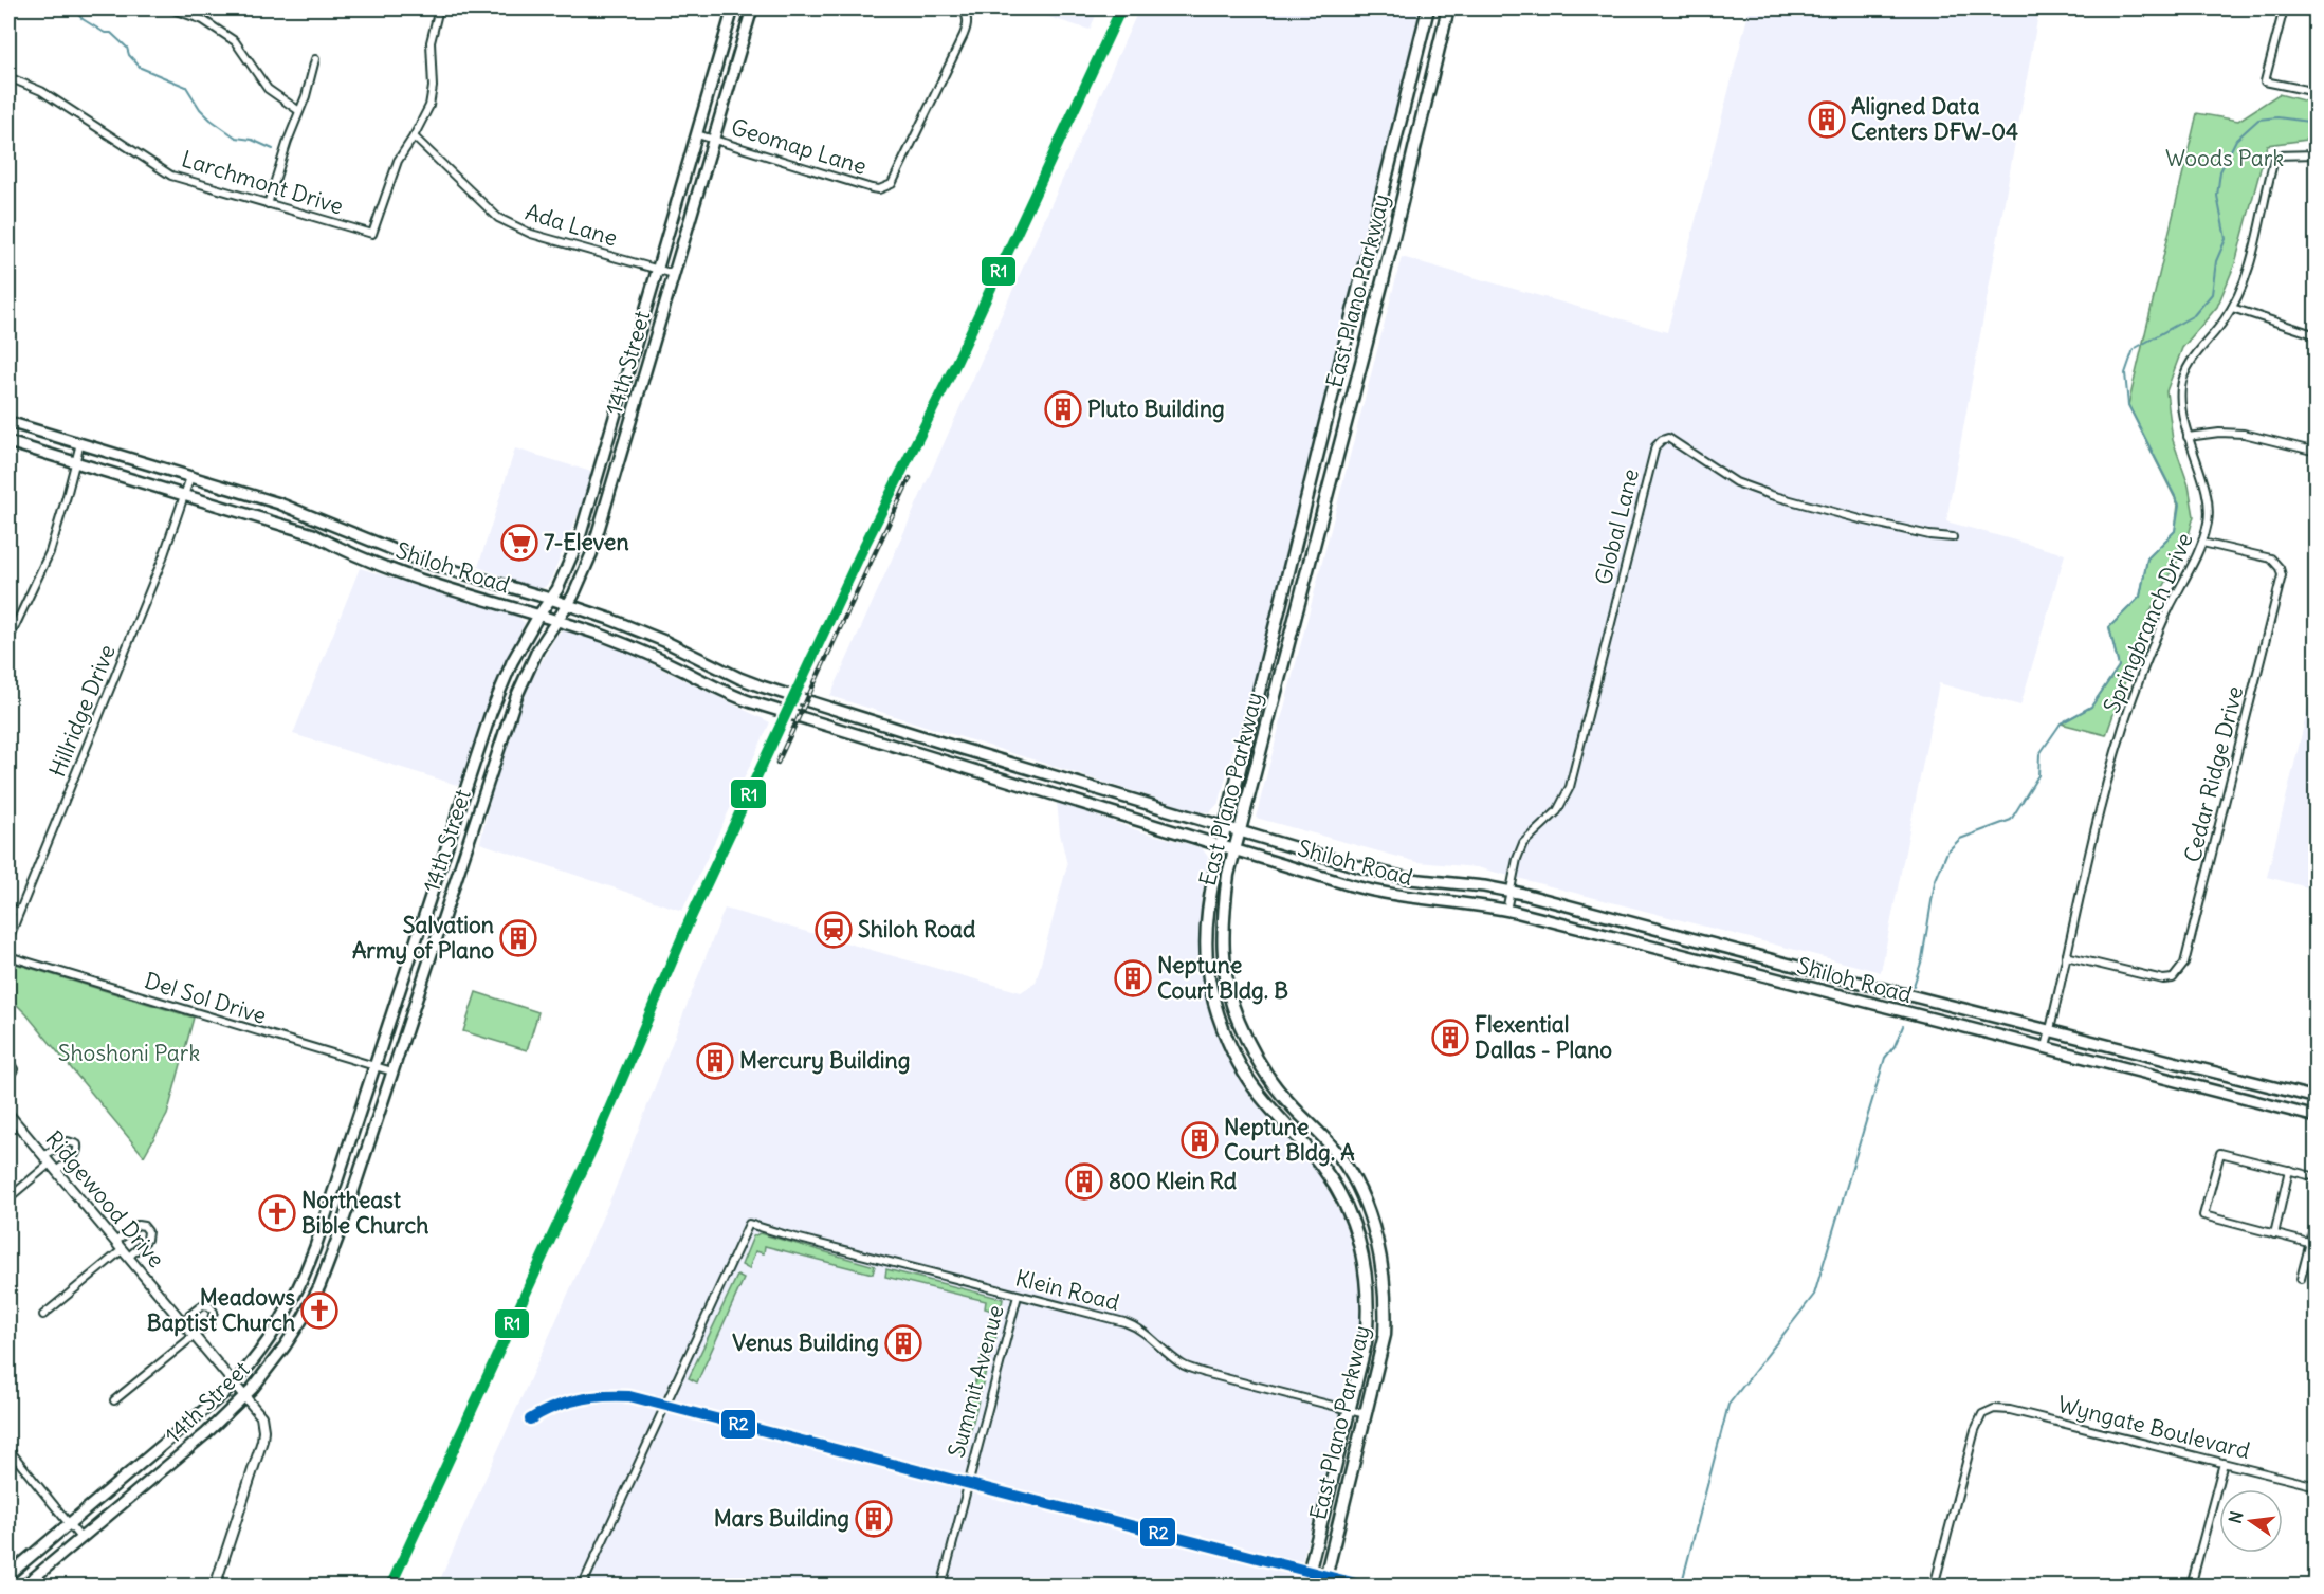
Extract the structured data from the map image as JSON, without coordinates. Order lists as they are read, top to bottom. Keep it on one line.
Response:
{"streets":{"main road":["East Plano Parkway","14th Street","Shiloh Road"],"street":["Geomap Lane","Larchmont Drive","Ada Lane","Global Lane","Springbranch Drive","Hillridge Drive","Cedar Ridge Drive","Del Sol Drive","Ridgewood Drive","Klein Road","Summit Avenue","Wyngate Boulevard"]},"crossings":[["Geomap Lane","14th Street"],["Larchmont Drive","Ada Lane"],["Ada Lane","14th Street"],["East Plano Parkway","Shiloh Road"],["East Plano Parkway","Klein Road"],["14th Street","Shiloh Road"],["14th Street","Del Sol Drive"],["14th Street","Ridgewood Drive"],["Global Lane","Shiloh Road"],["Shiloh Road","Springbranch Drive"],["Shiloh Road","Hillridge Drive"],["Springbranch Drive","Cedar Ridge Drive"],["Klein Road","Summit Avenue"]],"parks":["Woods Park","Shoshoni Park"],"places":{"building":["Aligned Data Centers DFW-04","Pluto Building","Salvation Army of Plano","Neptune Court Bldg. B","Flexential Dallas - Plano","Mercury Building","Neptune Court Bldg. A","800 Klein Rd","Venus Building","Mars Building"],"supermarket":["7-Eleven"],"station":["Shiloh Road"],"church":["Northeast Bible Church","Meadows Baptist Church"]},"lines":["transit line R1","transit line R2"],"north":"left"}
